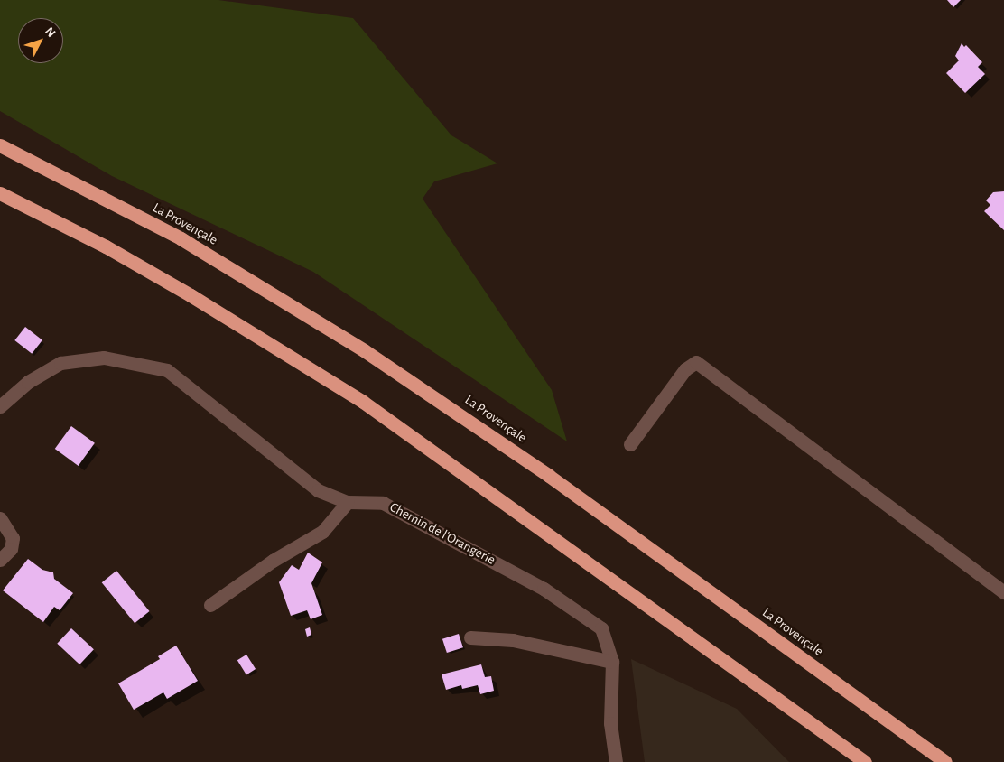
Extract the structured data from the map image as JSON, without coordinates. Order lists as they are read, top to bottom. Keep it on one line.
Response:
{"streets":{"highway":["La Provençale"],"street":["Chemin de l'Orangerie"]},"north":"top right"}
